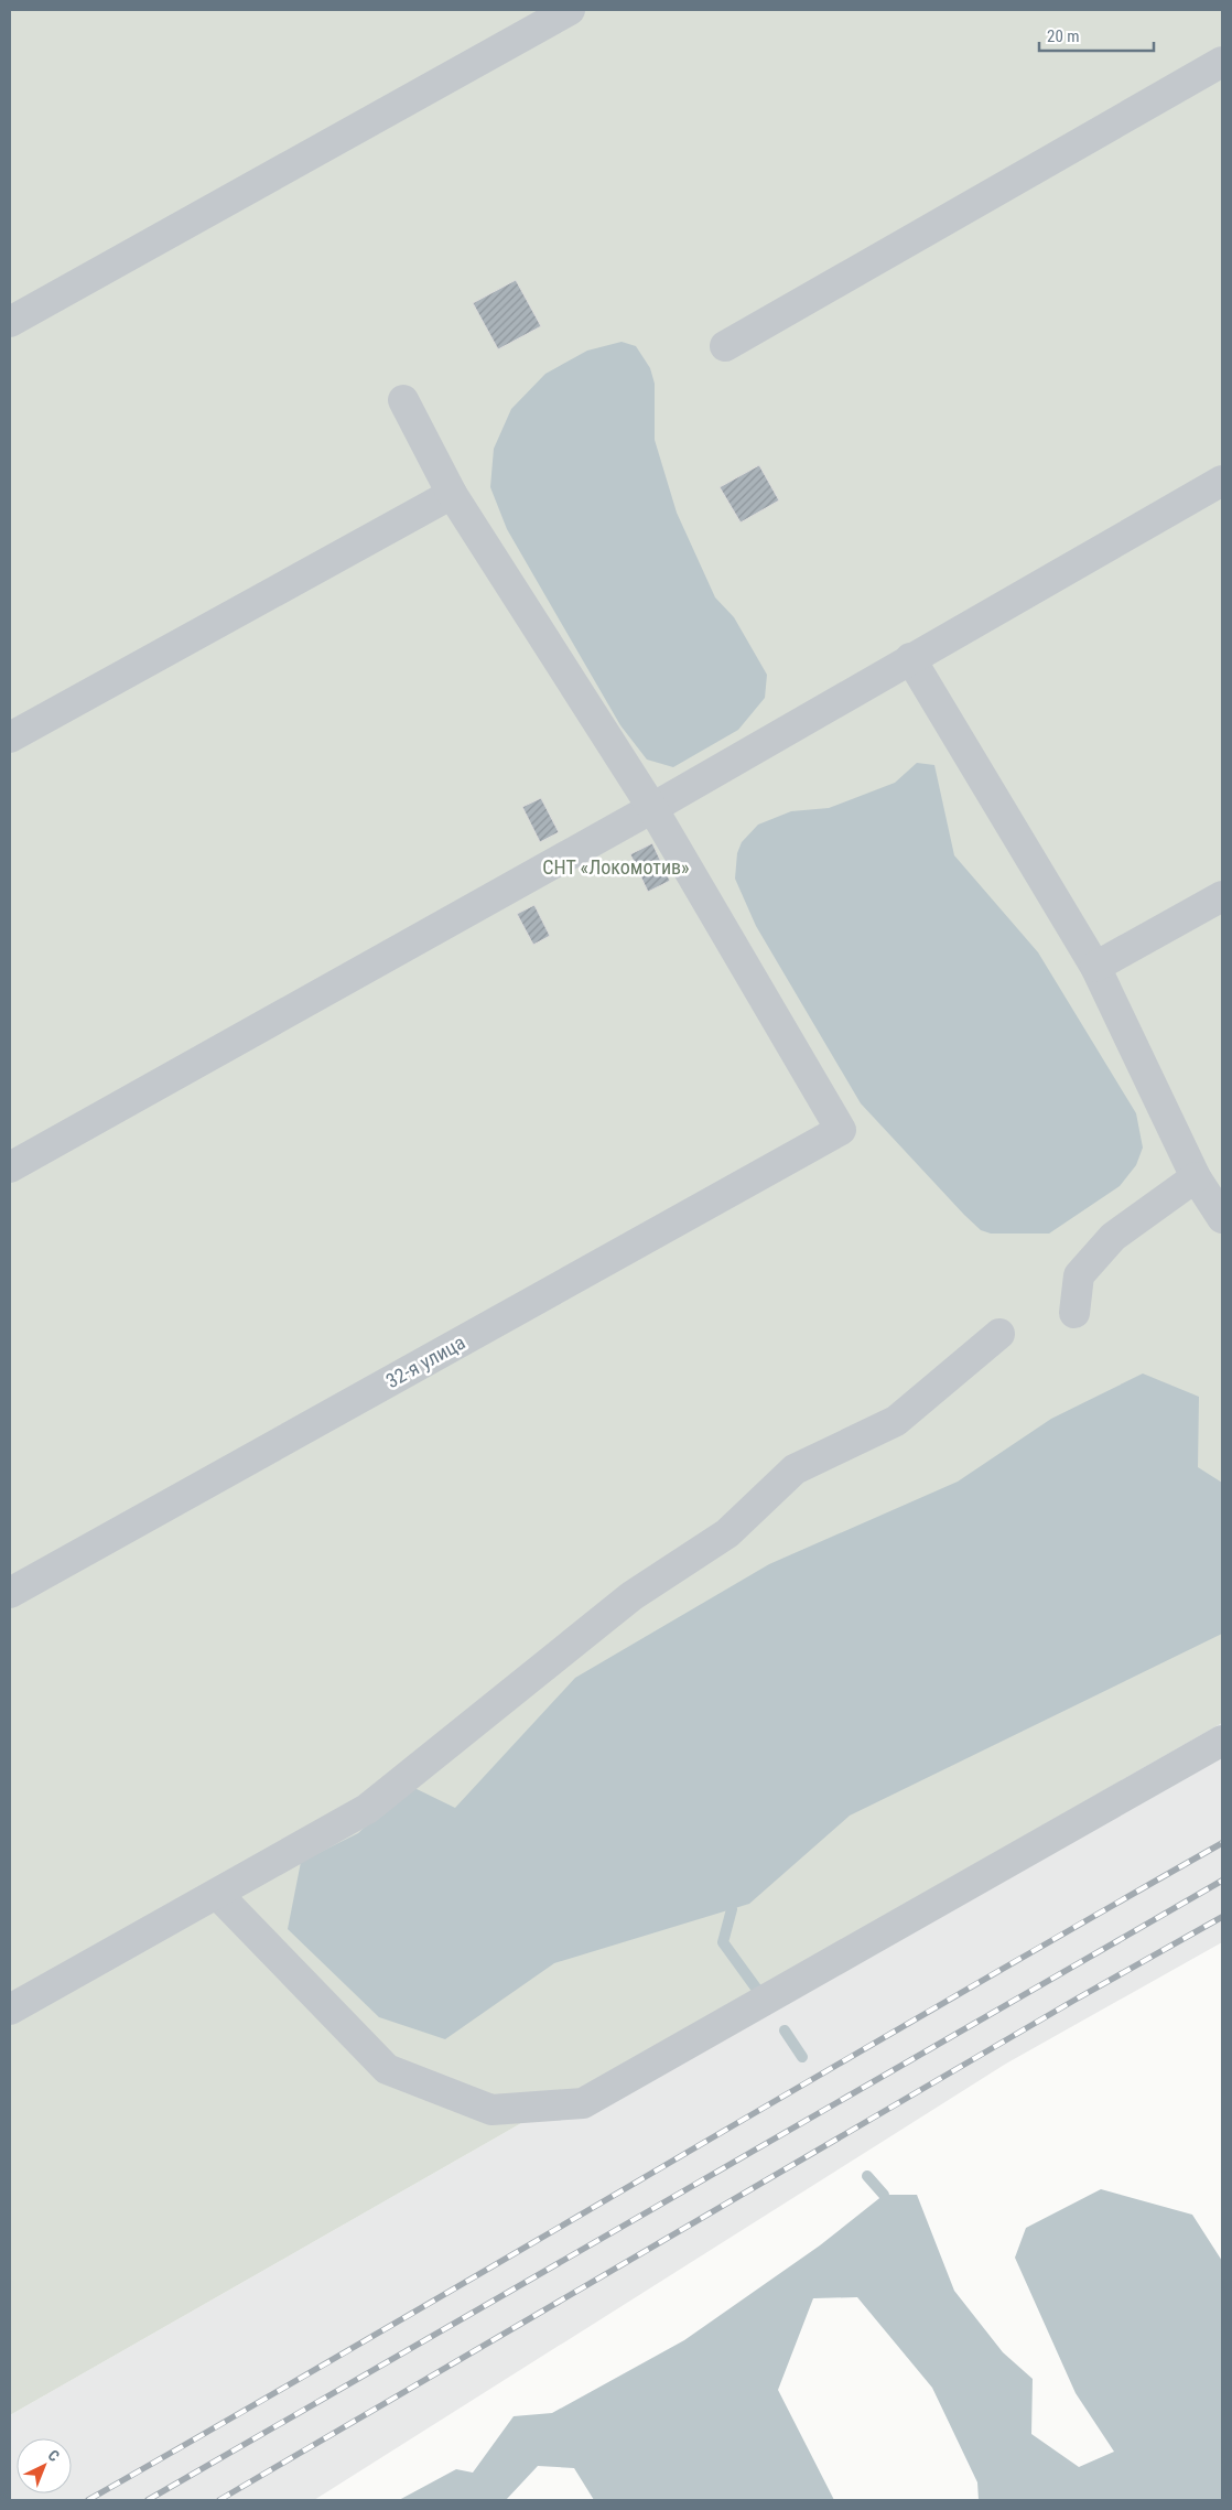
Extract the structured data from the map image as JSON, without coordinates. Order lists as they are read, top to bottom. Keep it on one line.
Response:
{"streets":{"street":["32-я улица"]},"parks":["СНТ «Локомотив»"],"scale_bar":"20 m","north":"top right"}
